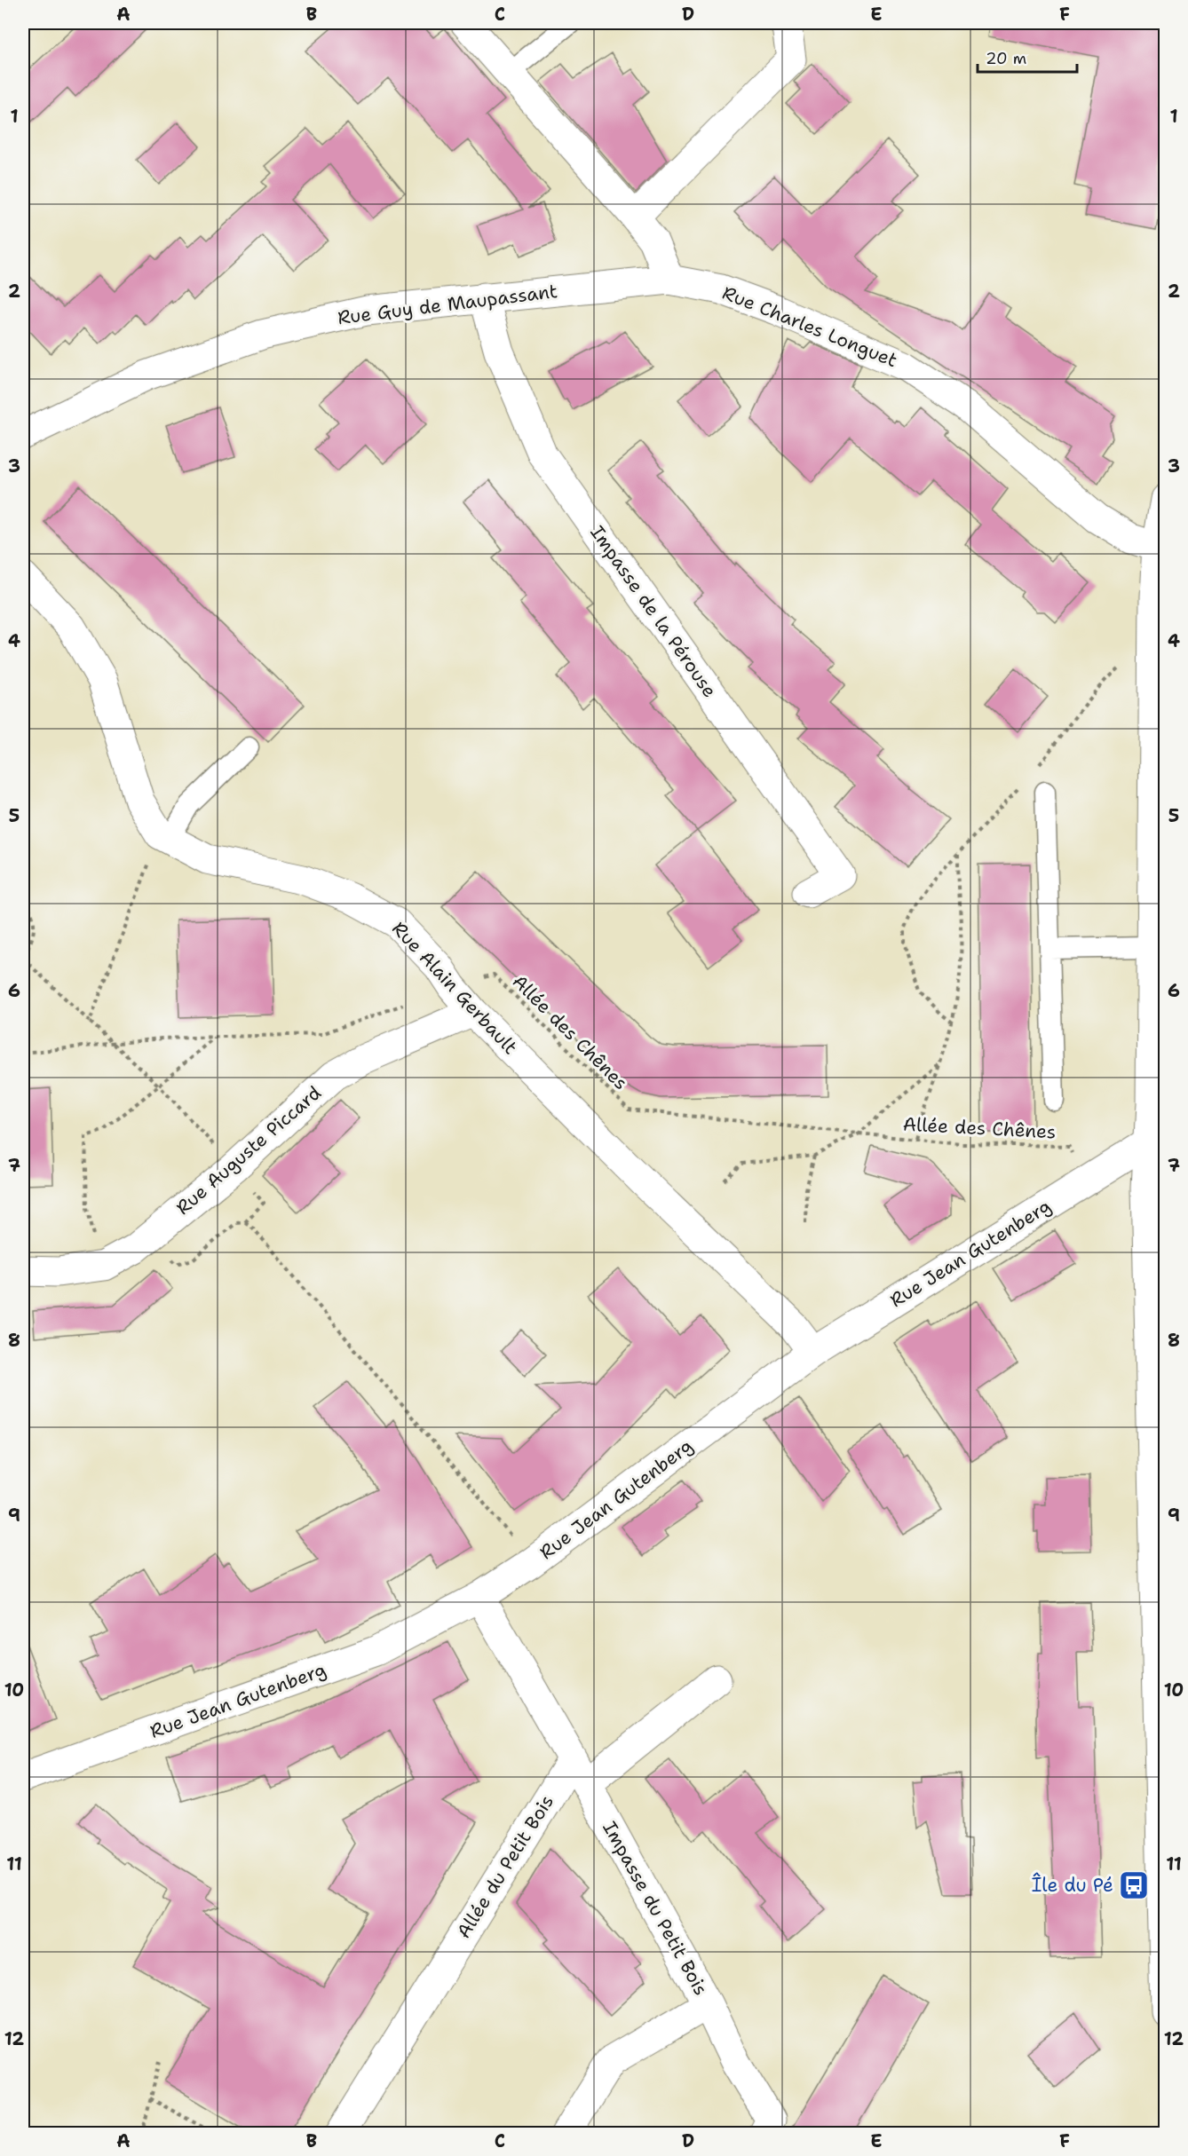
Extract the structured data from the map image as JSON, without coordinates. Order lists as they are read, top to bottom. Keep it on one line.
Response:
{"streets":{"street":["Rue Guy de Maupassant","Rue Charles Longuet","Impasse de la Pérouse","Rue Alain Gerbault","Rue Auguste Piccard","Rue Jean Gutenberg","Allée du Petit Bois","Impasse du Petit Bois"],"path":["Allée des Chênes"]},"crossings":[["Rue Guy de Maupassant","Rue Charles Longuet"],["Rue Guy de Maupassant","Impasse de la Pérouse"],["Rue Alain Gerbault","Allée des Chênes"],["Rue Alain Gerbault","Rue Auguste Piccard"],["Rue Alain Gerbault","Rue Jean Gutenberg"],["Allée des Chênes","Rue Jean Gutenberg"],["Allée du Petit Bois","Impasse du Petit Bois"]],"places":{"bus stop":["Île du Pé"]},"scale_bar":"20 m","grid":{"columns":["A","B","C","D","E","F"],"rows":["1","2","3","4","5","6","7","8","9","10","11","12"]}}
